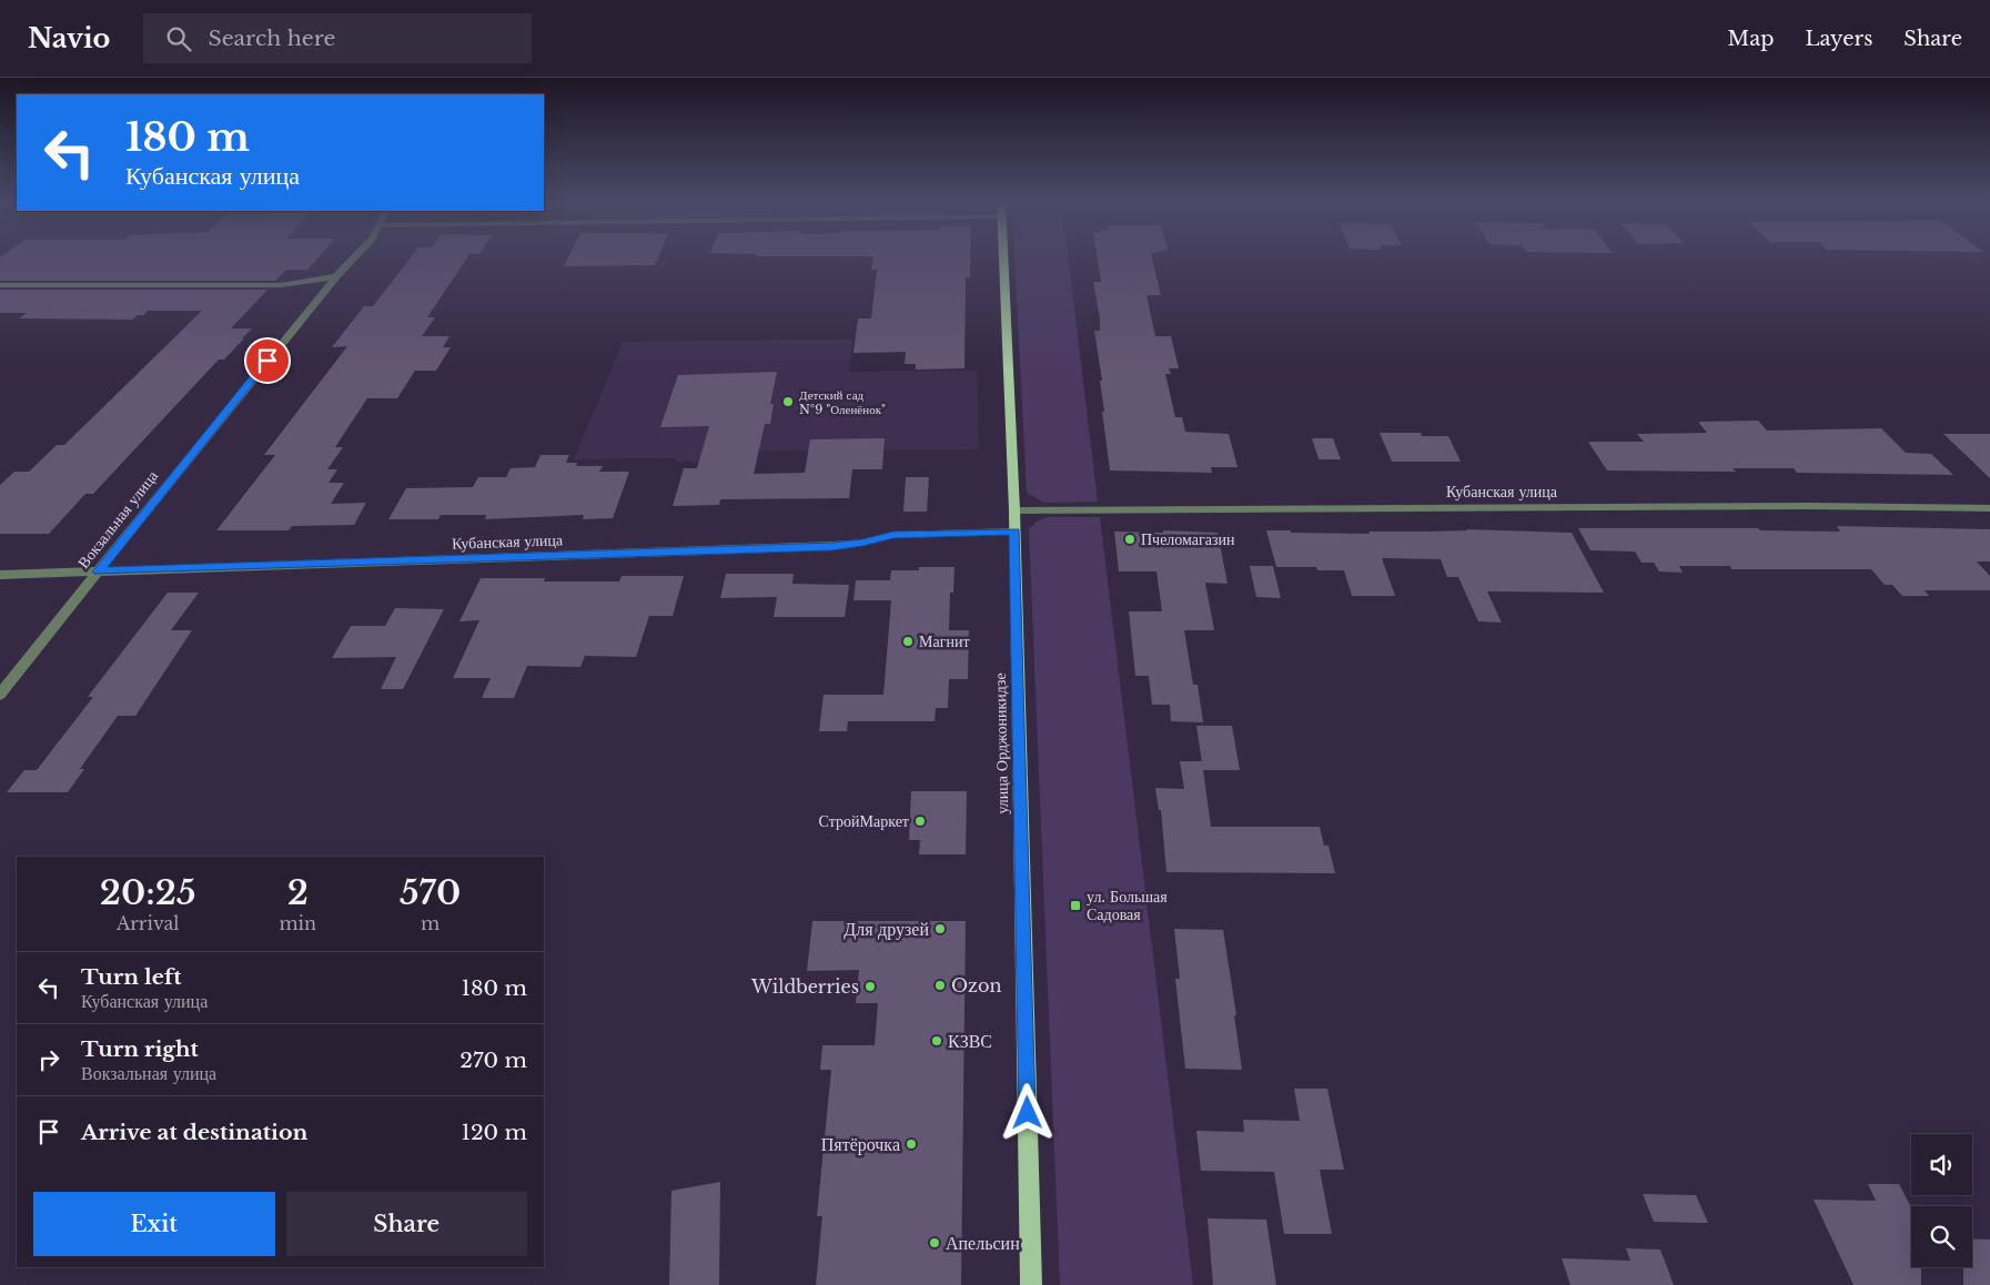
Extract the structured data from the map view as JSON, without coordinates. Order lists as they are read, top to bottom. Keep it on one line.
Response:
{"streets":{"main road":["улица Орджоникидзе"],"street":["Кубанская улица","Вокзальная улица"]},"crossings":[["Кубанская улица","Вокзальная улица"],["Кубанская улица","улица Орджоникидзе"]],"places":{"other":["Детский сад №9 \"Оленёнок\"","Пчеломагазин","Магнит","СтройМаркет","Для друзей","Ozon","Wildberries","КЗВС","Пятёрочка","Апельсин"],"transit":["ул. Большая Садовая"]},"page":{"header":"Navio","search":"Search here","nav":["Map","Layers","Share"],"turn":["180 m","Кубанская улица"],"eta":["20:25","Arrival","2","min","570","m"],"list":[{"name":"Turn left","note":"Кубанская улица","value":"180 m"},{"name":"Turn right","note":"Вокзальная улица","value":"270 m"},{"name":"Arrive at destination","value":"120 m"}],"buttons":["Exit","Share"]}}
